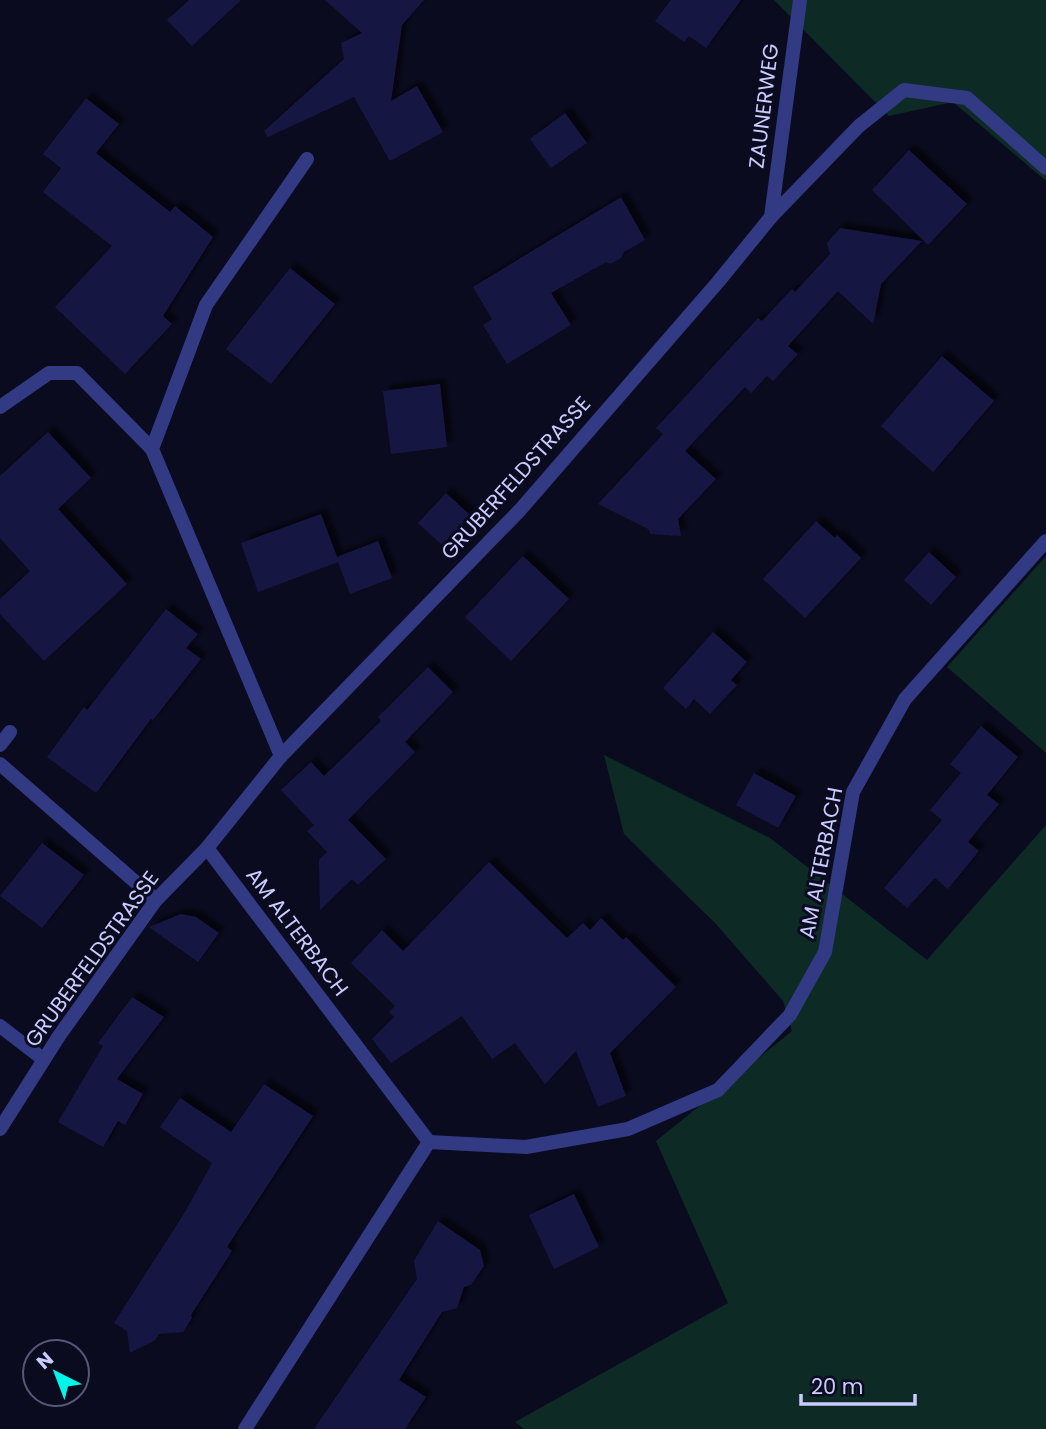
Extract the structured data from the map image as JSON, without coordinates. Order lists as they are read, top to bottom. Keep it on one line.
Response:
{"streets":{"street":["ZAUNERWEG","GRUBERFELDSTRASSE","AM ALTERBACH"]},"crossings":[["ZAUNERWEG","GRUBERFELDSTRASSE"],["GRUBERFELDSTRASSE","AM ALTERBACH"]],"scale_bar":"20 m","north":"top left"}
